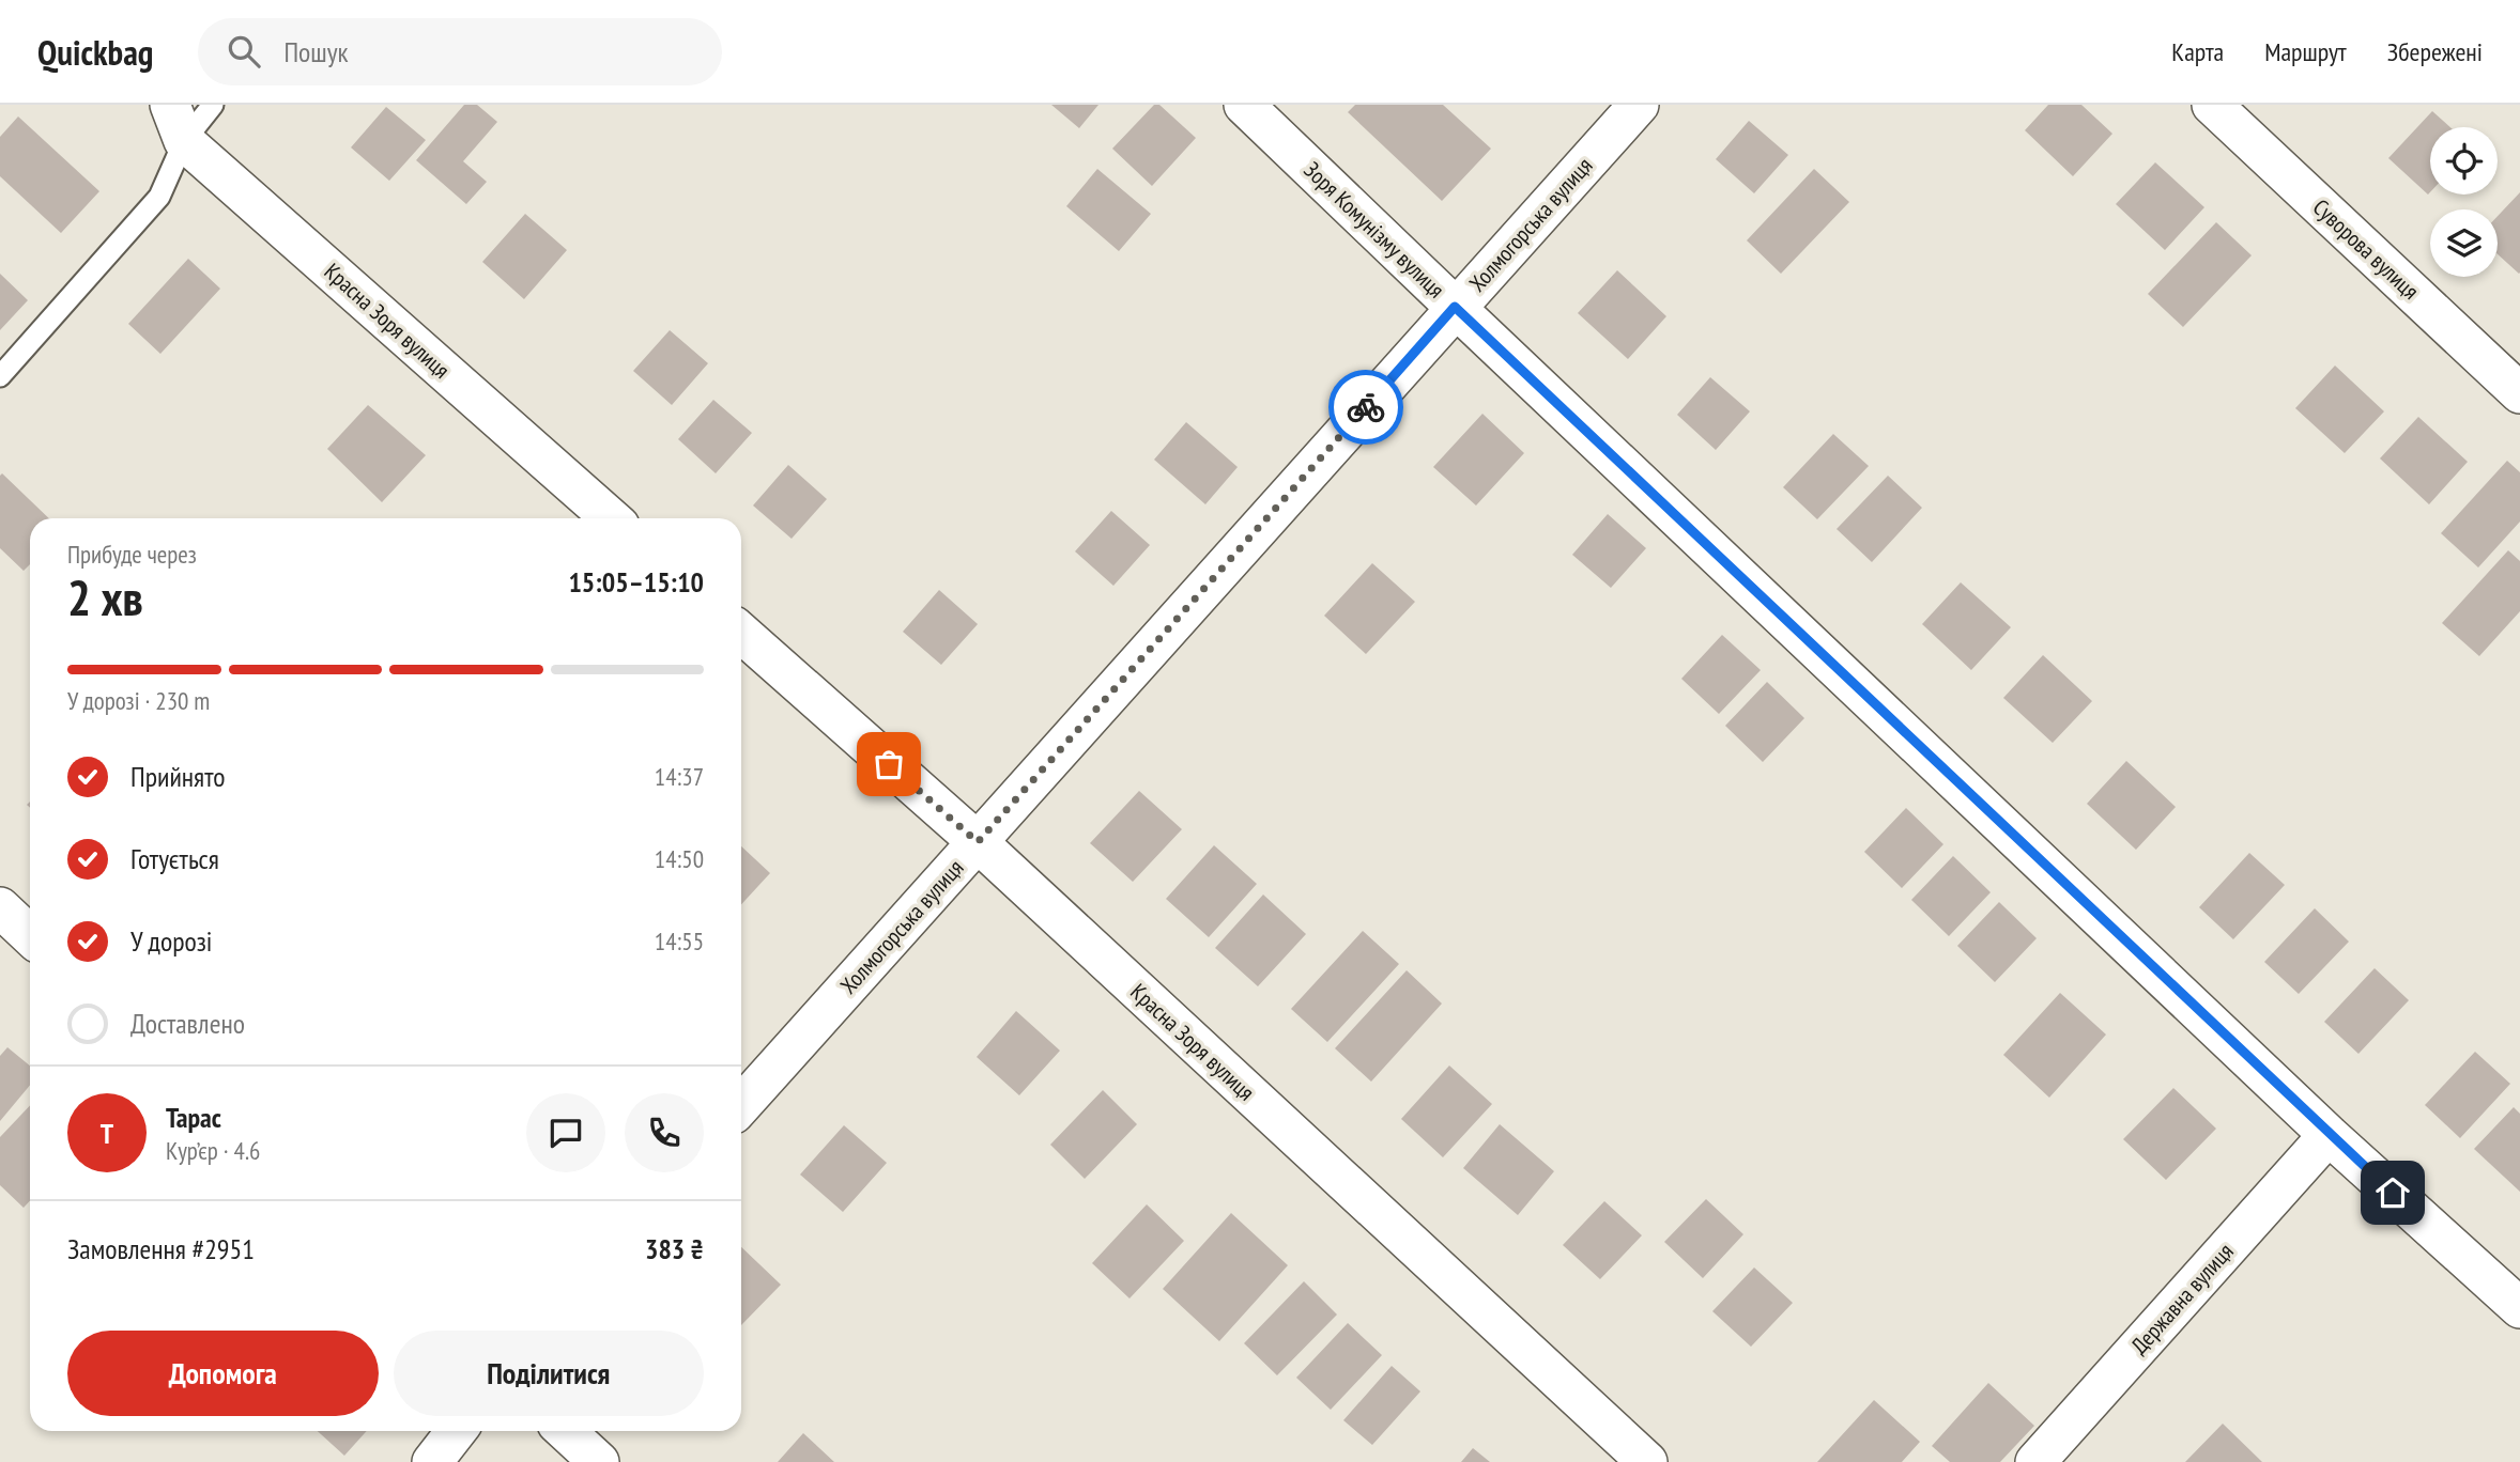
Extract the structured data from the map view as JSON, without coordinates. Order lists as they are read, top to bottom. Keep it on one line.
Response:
{"streets":{"street":["Холмогорська вулиця","Зоря Комунізму вулиця","Суворова вулиця","Красна Зоря вулиця","Державна вулиця"]},"crossings":[["Холмогорська вулиця","Зоря Комунізму вулиця"],["Холмогорська вулиця","Красна Зоря вулиця"],["Зоря Комунізму вулиця","Державна вулиця"]],"page":{"header":"Quickbag","search":"Пошук","nav":["Карта","Маршрут","Збережені"],"heading":["2 хв","Прибуде через","15:05–15:10"],"panel":["Тарас","Кур’єр · 4.6","Замовлення #2951","383 ₴"],"bar":"У дорозі · 230 m","list":[["Прийнято","14:37"],["Готується","14:50"],["У дорозі","14:55"],"Доставлено"],"round":"Т","buttons":["Допомога","Поділитися"]}}
